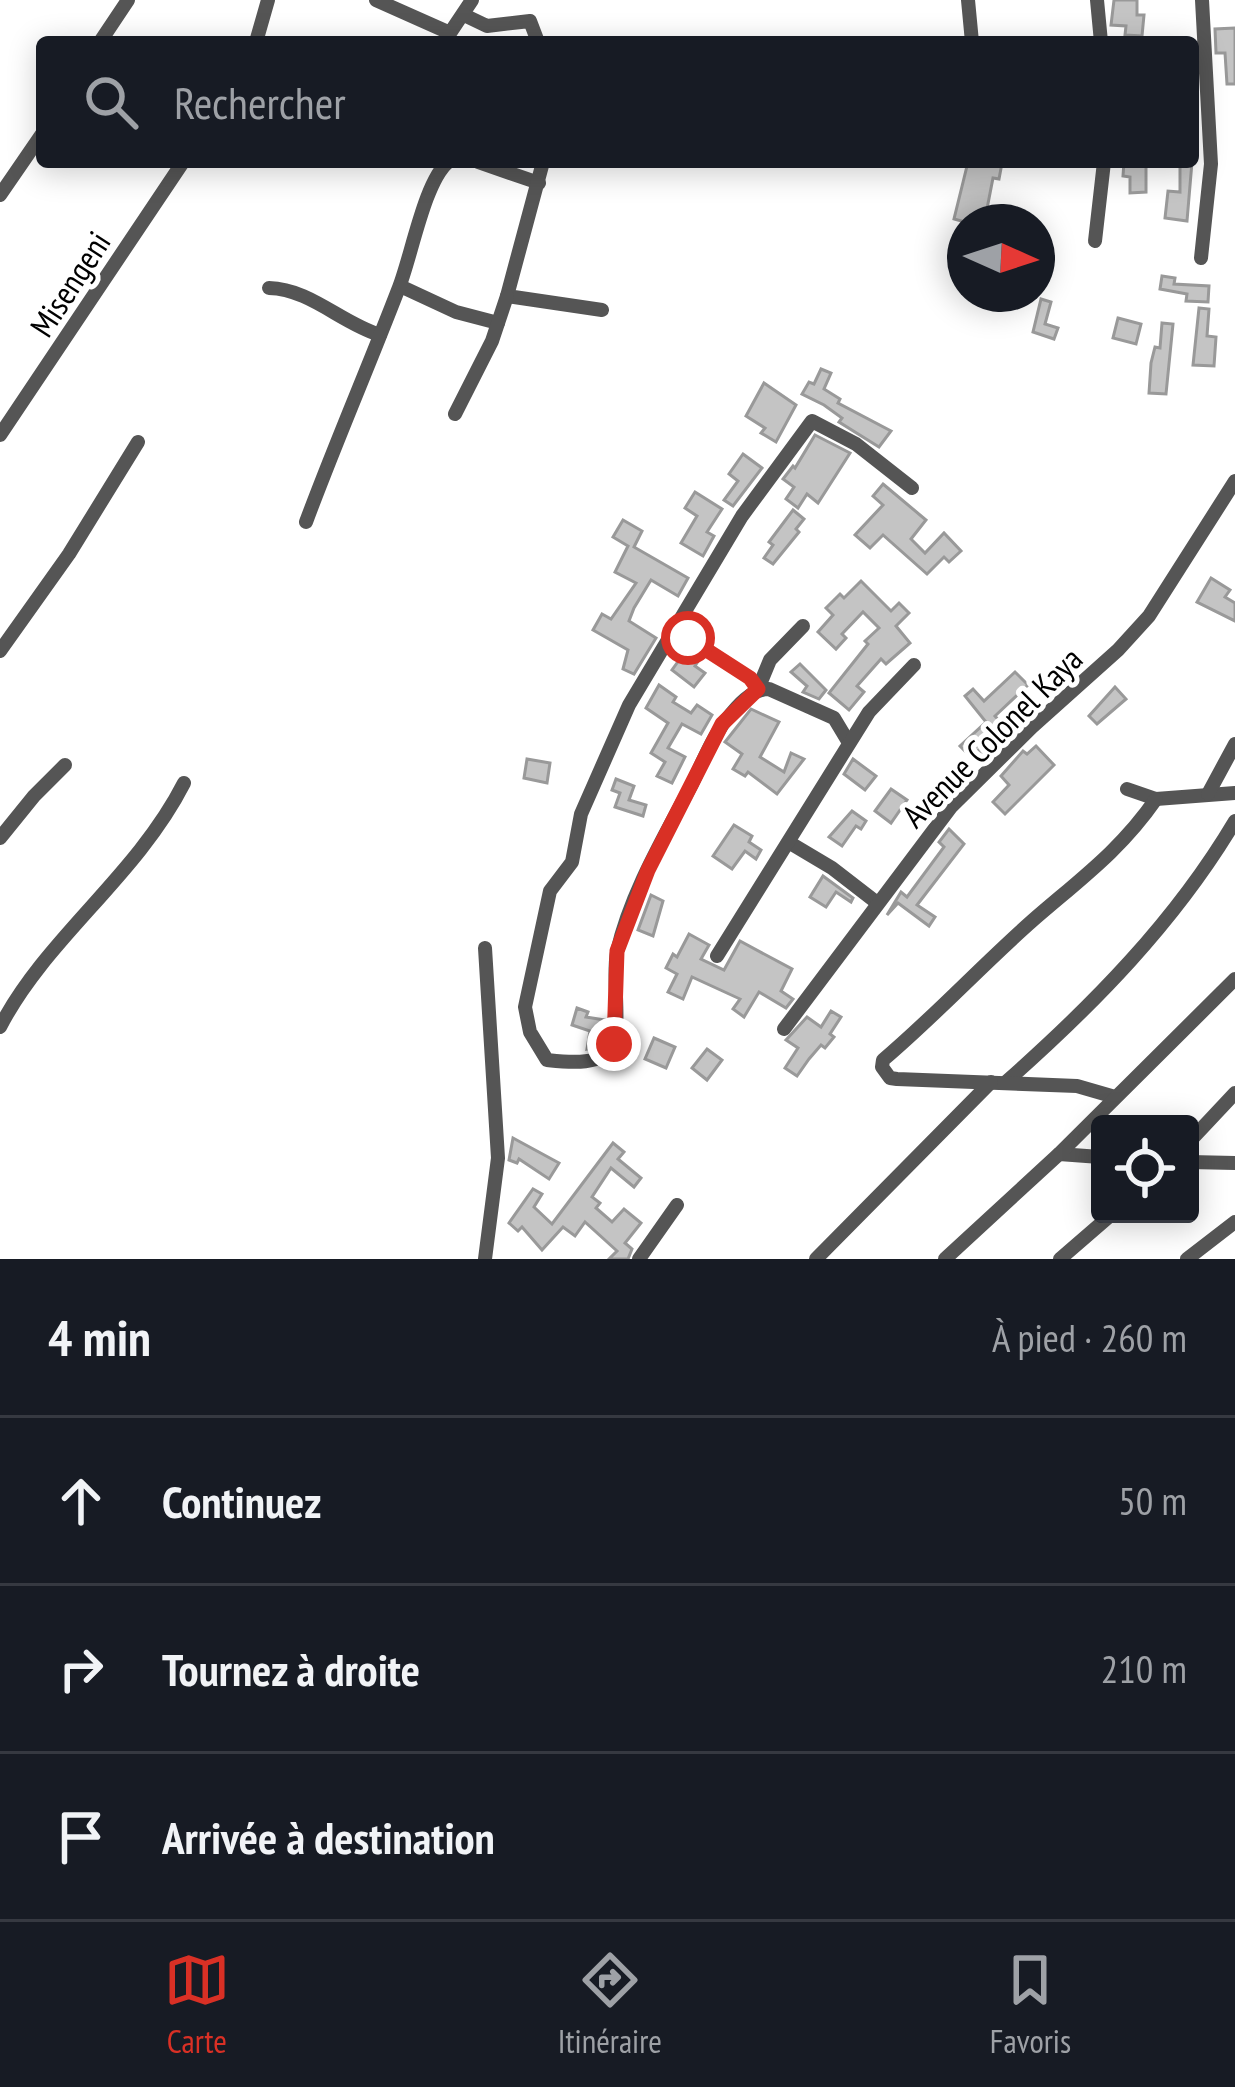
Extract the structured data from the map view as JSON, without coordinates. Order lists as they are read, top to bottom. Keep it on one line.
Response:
{"streets":{"street":["Misengeni","Avenue Colonel Kaya"]},"north":"right","page":{"search":"Rechercher","heading":["4 min","À pied · 260 m"],"list":[["Continuez","50 m"],["Tournez à droite","210 m"],"Arrivée à destination"],"nav":["Carte","Itinéraire","Favoris"]}}
